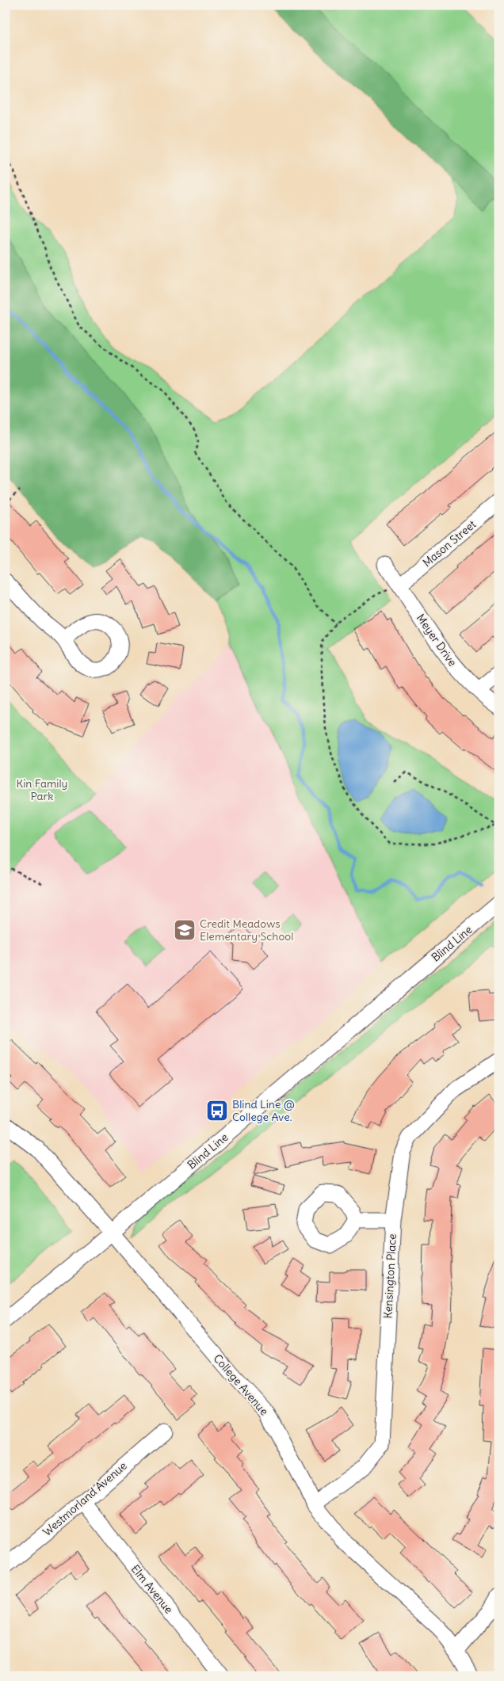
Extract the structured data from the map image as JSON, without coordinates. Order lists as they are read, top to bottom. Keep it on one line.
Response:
{"streets":{"street":["Mason Street","Meyer Drive","Blind Line","Kensington Place","College Avenue","Westmorland Avenue","Elm Avenue"]},"crossings":[["Mason Street","Meyer Drive"],["Blind Line","College Avenue"],["Kensington Place","College Avenue"],["Westmorland Avenue","Elm Avenue"]],"parks":["Kin Family Park"],"places":{"school or university":["Credit Meadows Elementary School"],"bus stop":["Blind Line @ College Ave."]}}
